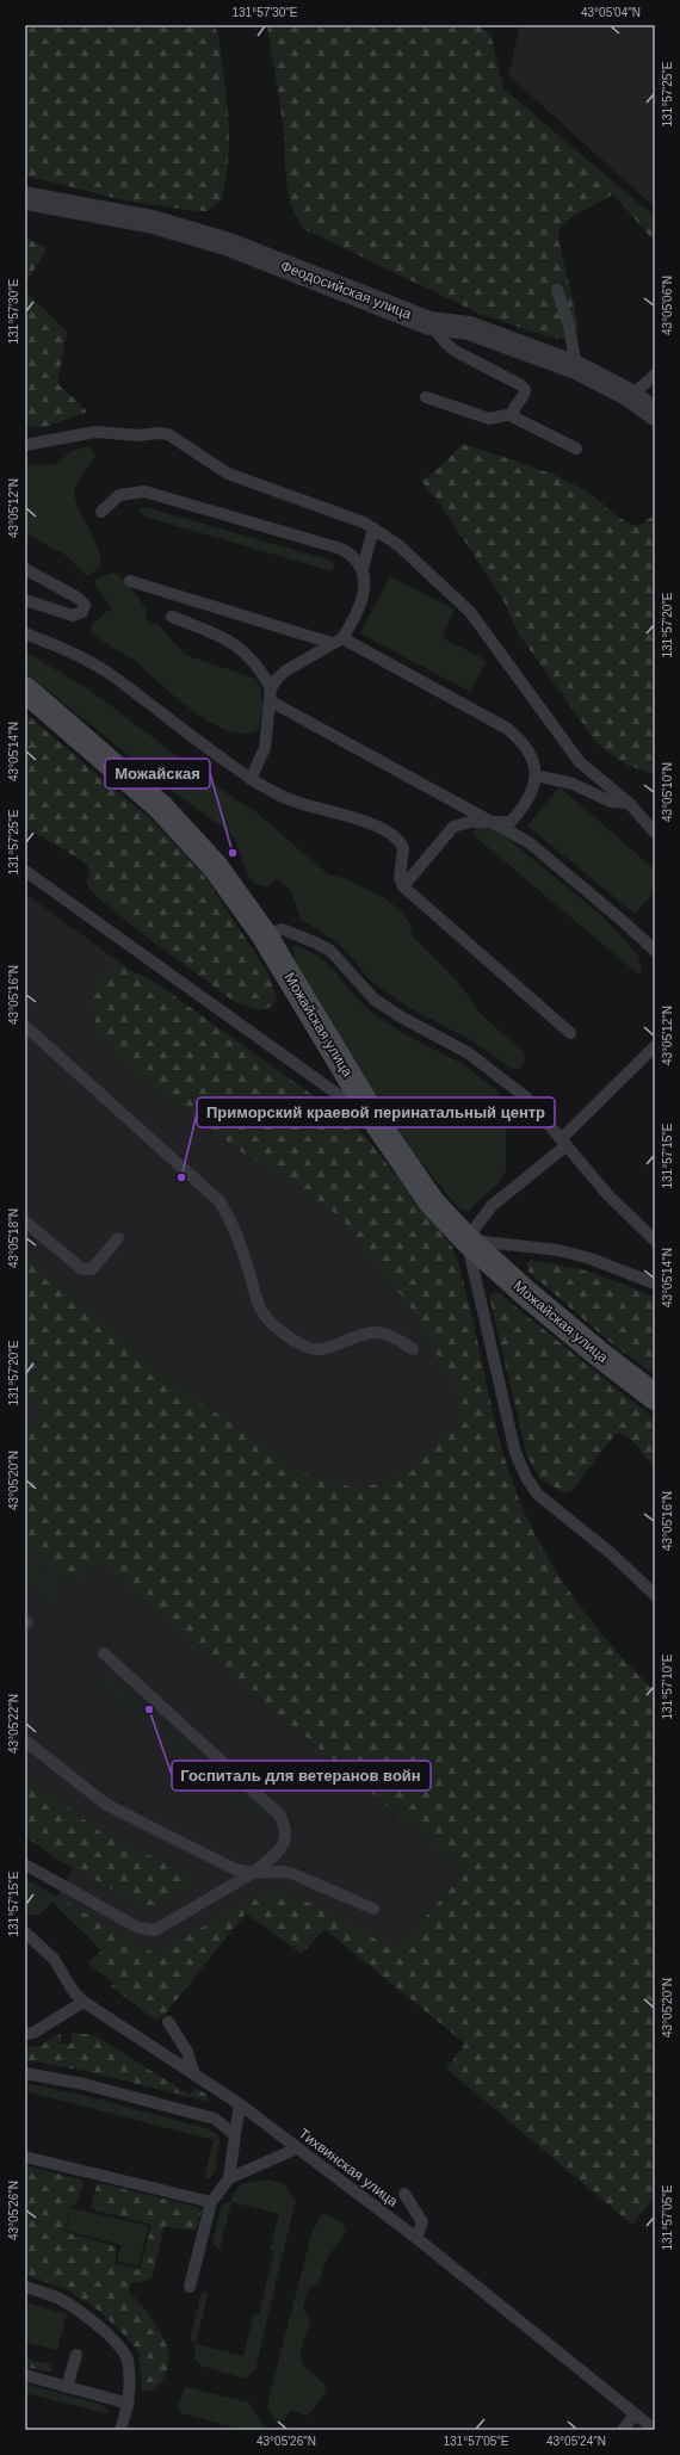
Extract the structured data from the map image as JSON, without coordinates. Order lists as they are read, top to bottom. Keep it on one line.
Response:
{"streets":{"main road":["Можайская улица"],"street":["Феодосийская улица"],"lane":["Тихвинская улица"]},"places":["Можайская","Приморский краевой перинатальный центр","Госпиталь для ветеранов войн"],"coordinates":["131°57'30\"E","43°05'04\"N","131°57'25\"E","43°05'06\"N","43°05'12\"N","131°57'20\"E","43°05'14\"N","43°05'10\"N","43°05'16\"N","131°57'15\"E","43°05'18\"N","43°05'20\"N","131°57'10\"E","43°05'22\"N","43°05'26\"N","131°57'05\"E","43°05'24\"N"]}
